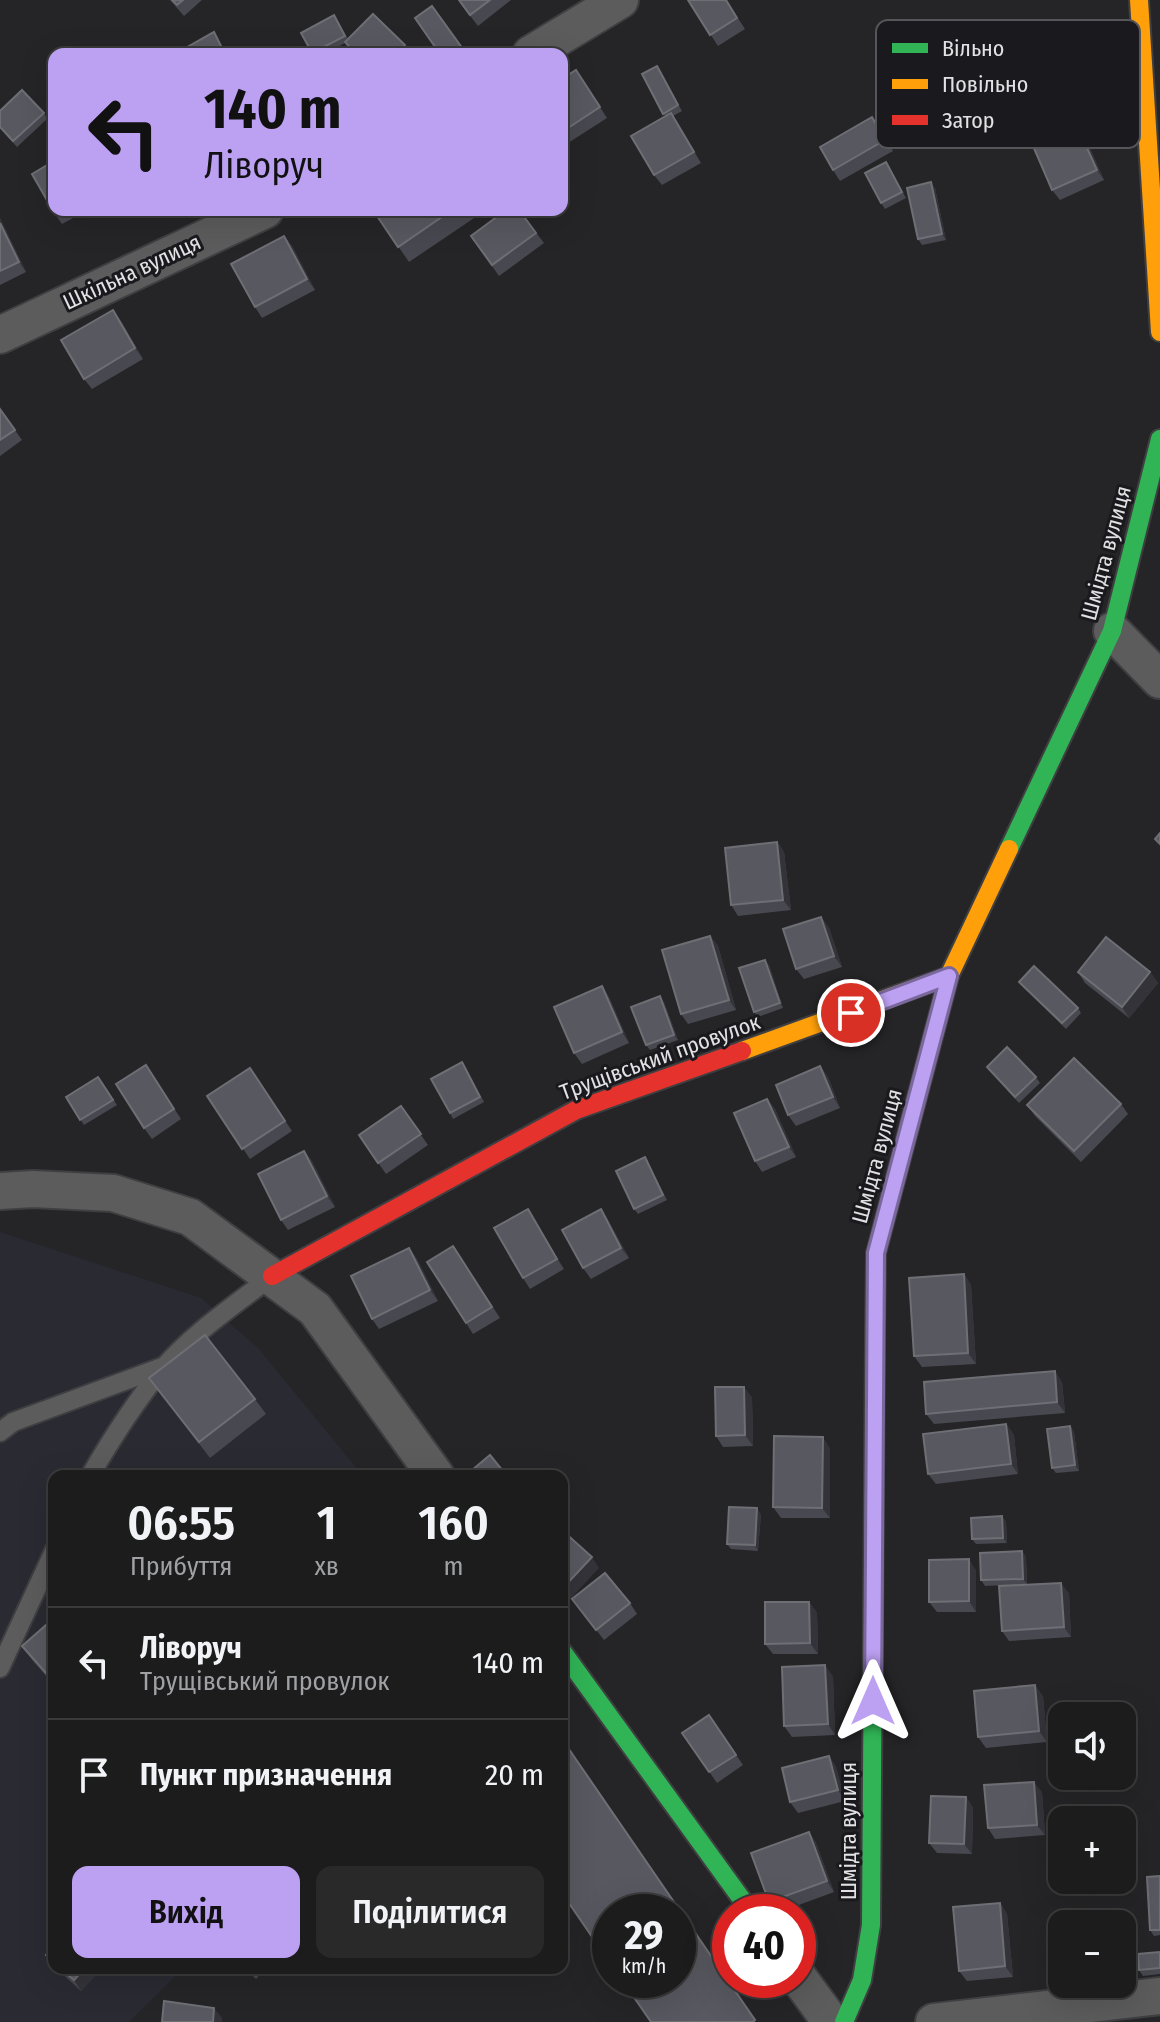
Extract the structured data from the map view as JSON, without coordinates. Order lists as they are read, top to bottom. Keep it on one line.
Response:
{"streets":{"street":["Шкільна вулиця","Шмідта вулиця","Трущівський провулок"]},"crossings":[["Шмідта вулиця","Трущівський провулок"]],"legend":["Вільно","Повільно","Затор"],"page":{"turn":["140 m","Ліворуч"],"eta":["06:55","Прибуття","1","хв","160","m"],"list":[{"name":"Ліворуч","note":"Трущівський провулок","value":"140 m"},{"name":"Пункт призначення","value":"20 m"}],"map_buttons":["+","−"],"buttons":["Вихід","Поділитися"],"speed":"29 km/h","limit":"40"}}
